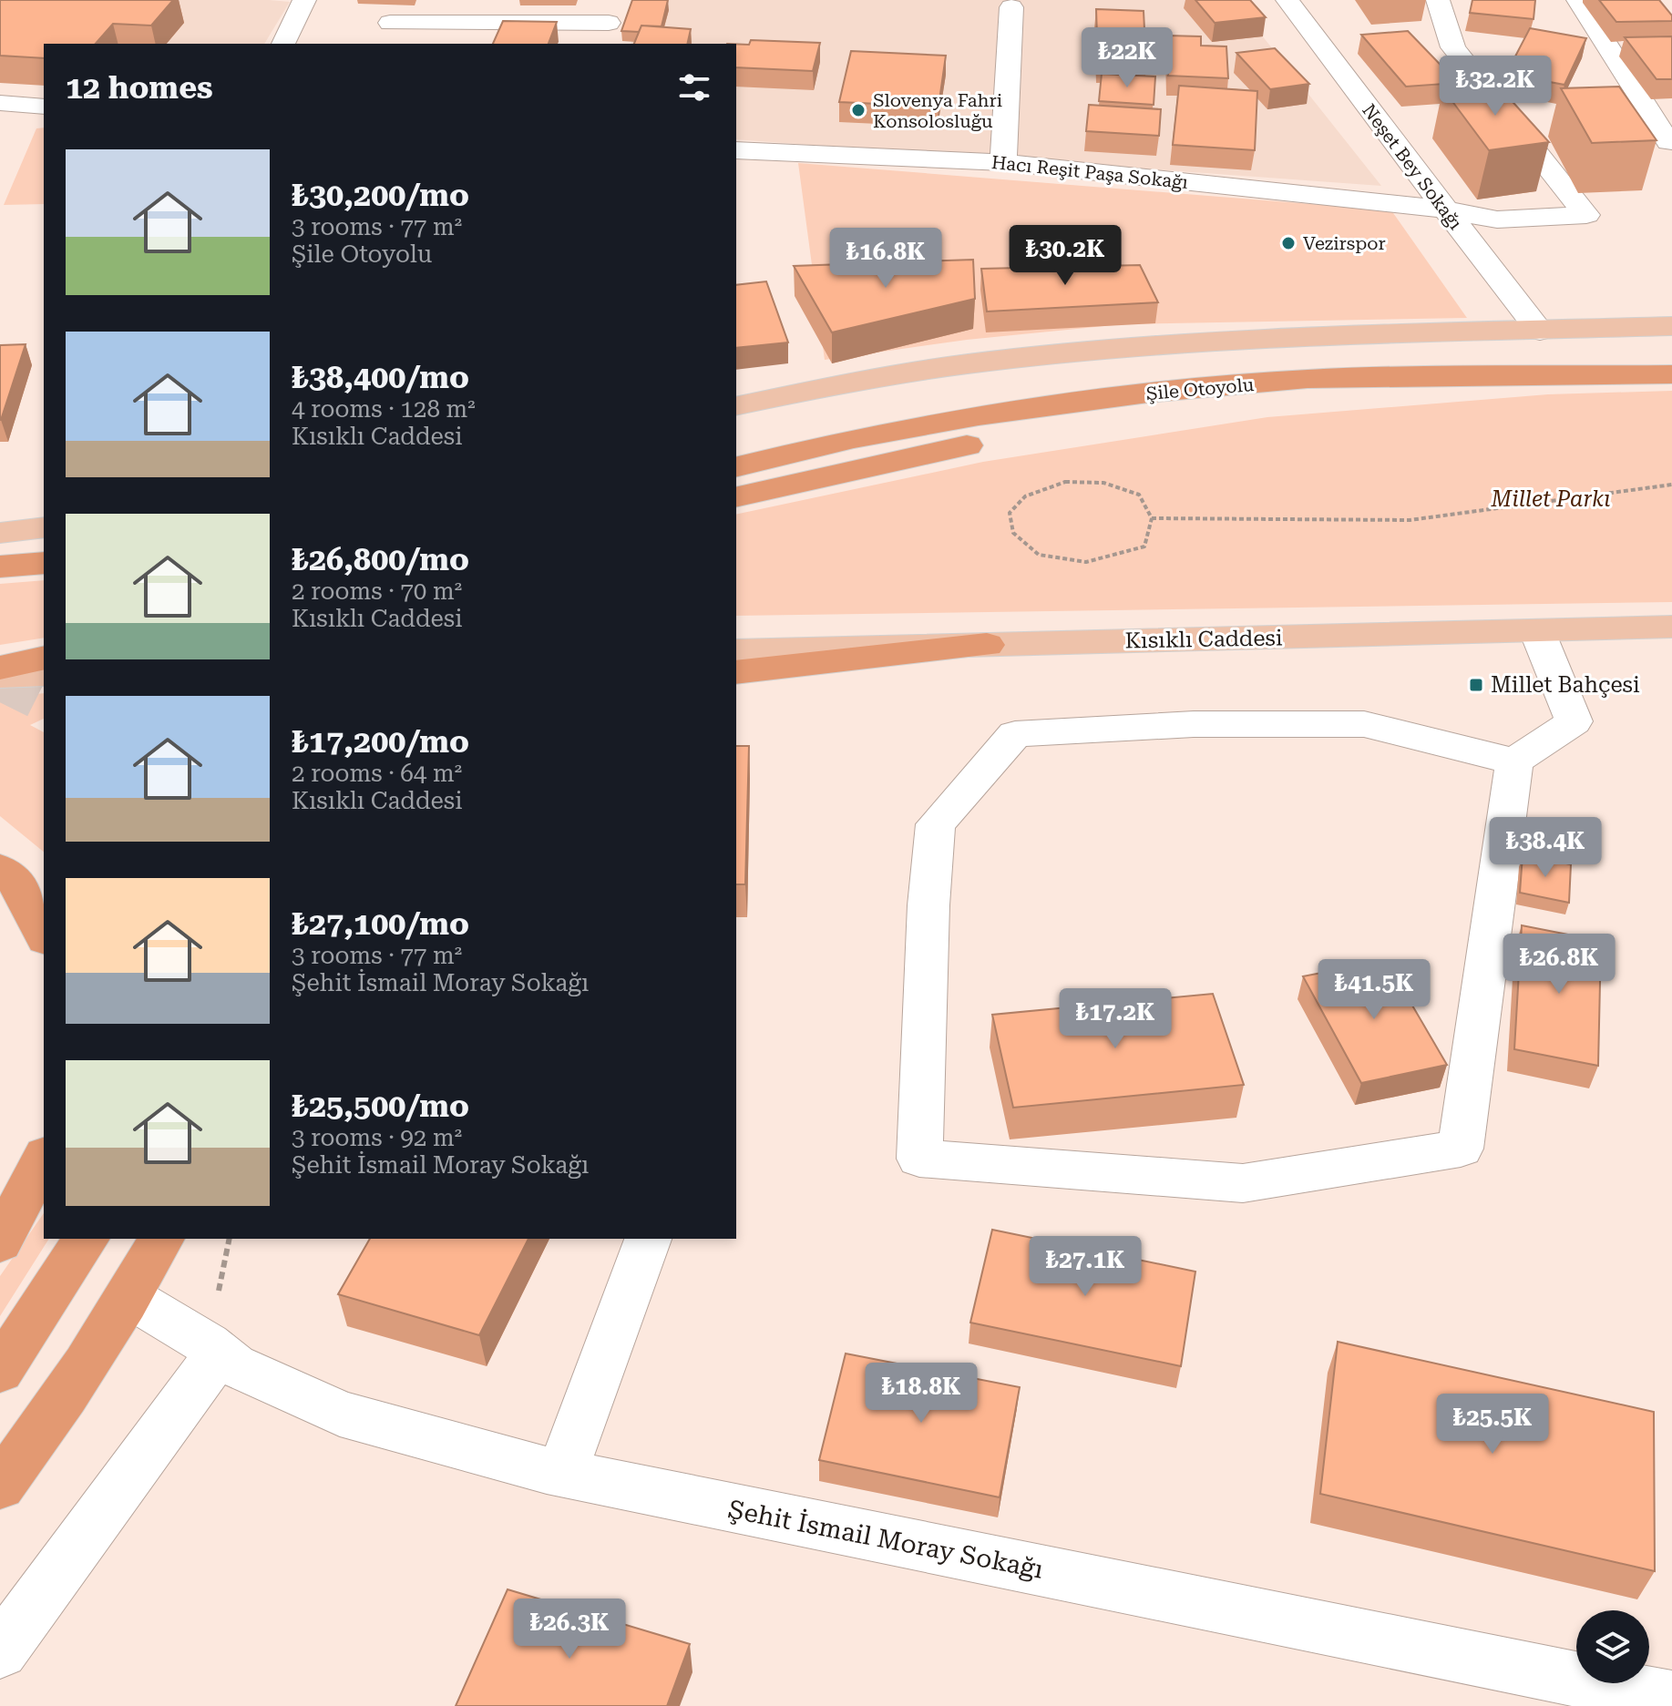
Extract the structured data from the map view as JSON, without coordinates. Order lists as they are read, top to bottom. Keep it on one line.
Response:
{"streets":{"highway":["Şile Otoyolu"],"main road":["Kısıklı Caddesi"],"street":["Neşet Bey Sokağı","Hacı Reşit Paşa Sokağı","Şehit İsmail Moray Sokağı"]},"crossings":[["Neşet Bey Sokağı","Hacı Reşit Paşa Sokağı"]],"parks":["Millet Parkı"],"places":{"other":["Slovenya Fahri Konsolosluğu","Vezirspor"],"transit":["Millet Bahçesi"]},"page":{"price":["₺22K","₺32.2K","₺30.2K","₺16.8K","₺38.4K","₺26.8K","₺41.5K","₺17.2K","₺27.1K","₺18.8K","₺25.5K","₺26.3K"],"heading":"12 homes","list":[{"name":"₺30,200/mo","note":"3 rooms · 77 m² · Şile Otoyolu"},{"name":"₺38,400/mo","note":"4 rooms · 128 m² · Kısıklı Caddesi"},{"name":"₺26,800/mo","note":"2 rooms · 70 m² · Kısıklı Caddesi"},{"name":"₺17,200/mo","note":"2 rooms · 64 m² · Kısıklı Caddesi"},{"name":"₺27,100/mo","note":"3 rooms · 77 m² · Şehit İsmail Moray Sokağı"},{"name":"₺25,500/mo","note":"3 rooms · 92 m² · Şehit İsmail Moray Sokağı"}]}}
